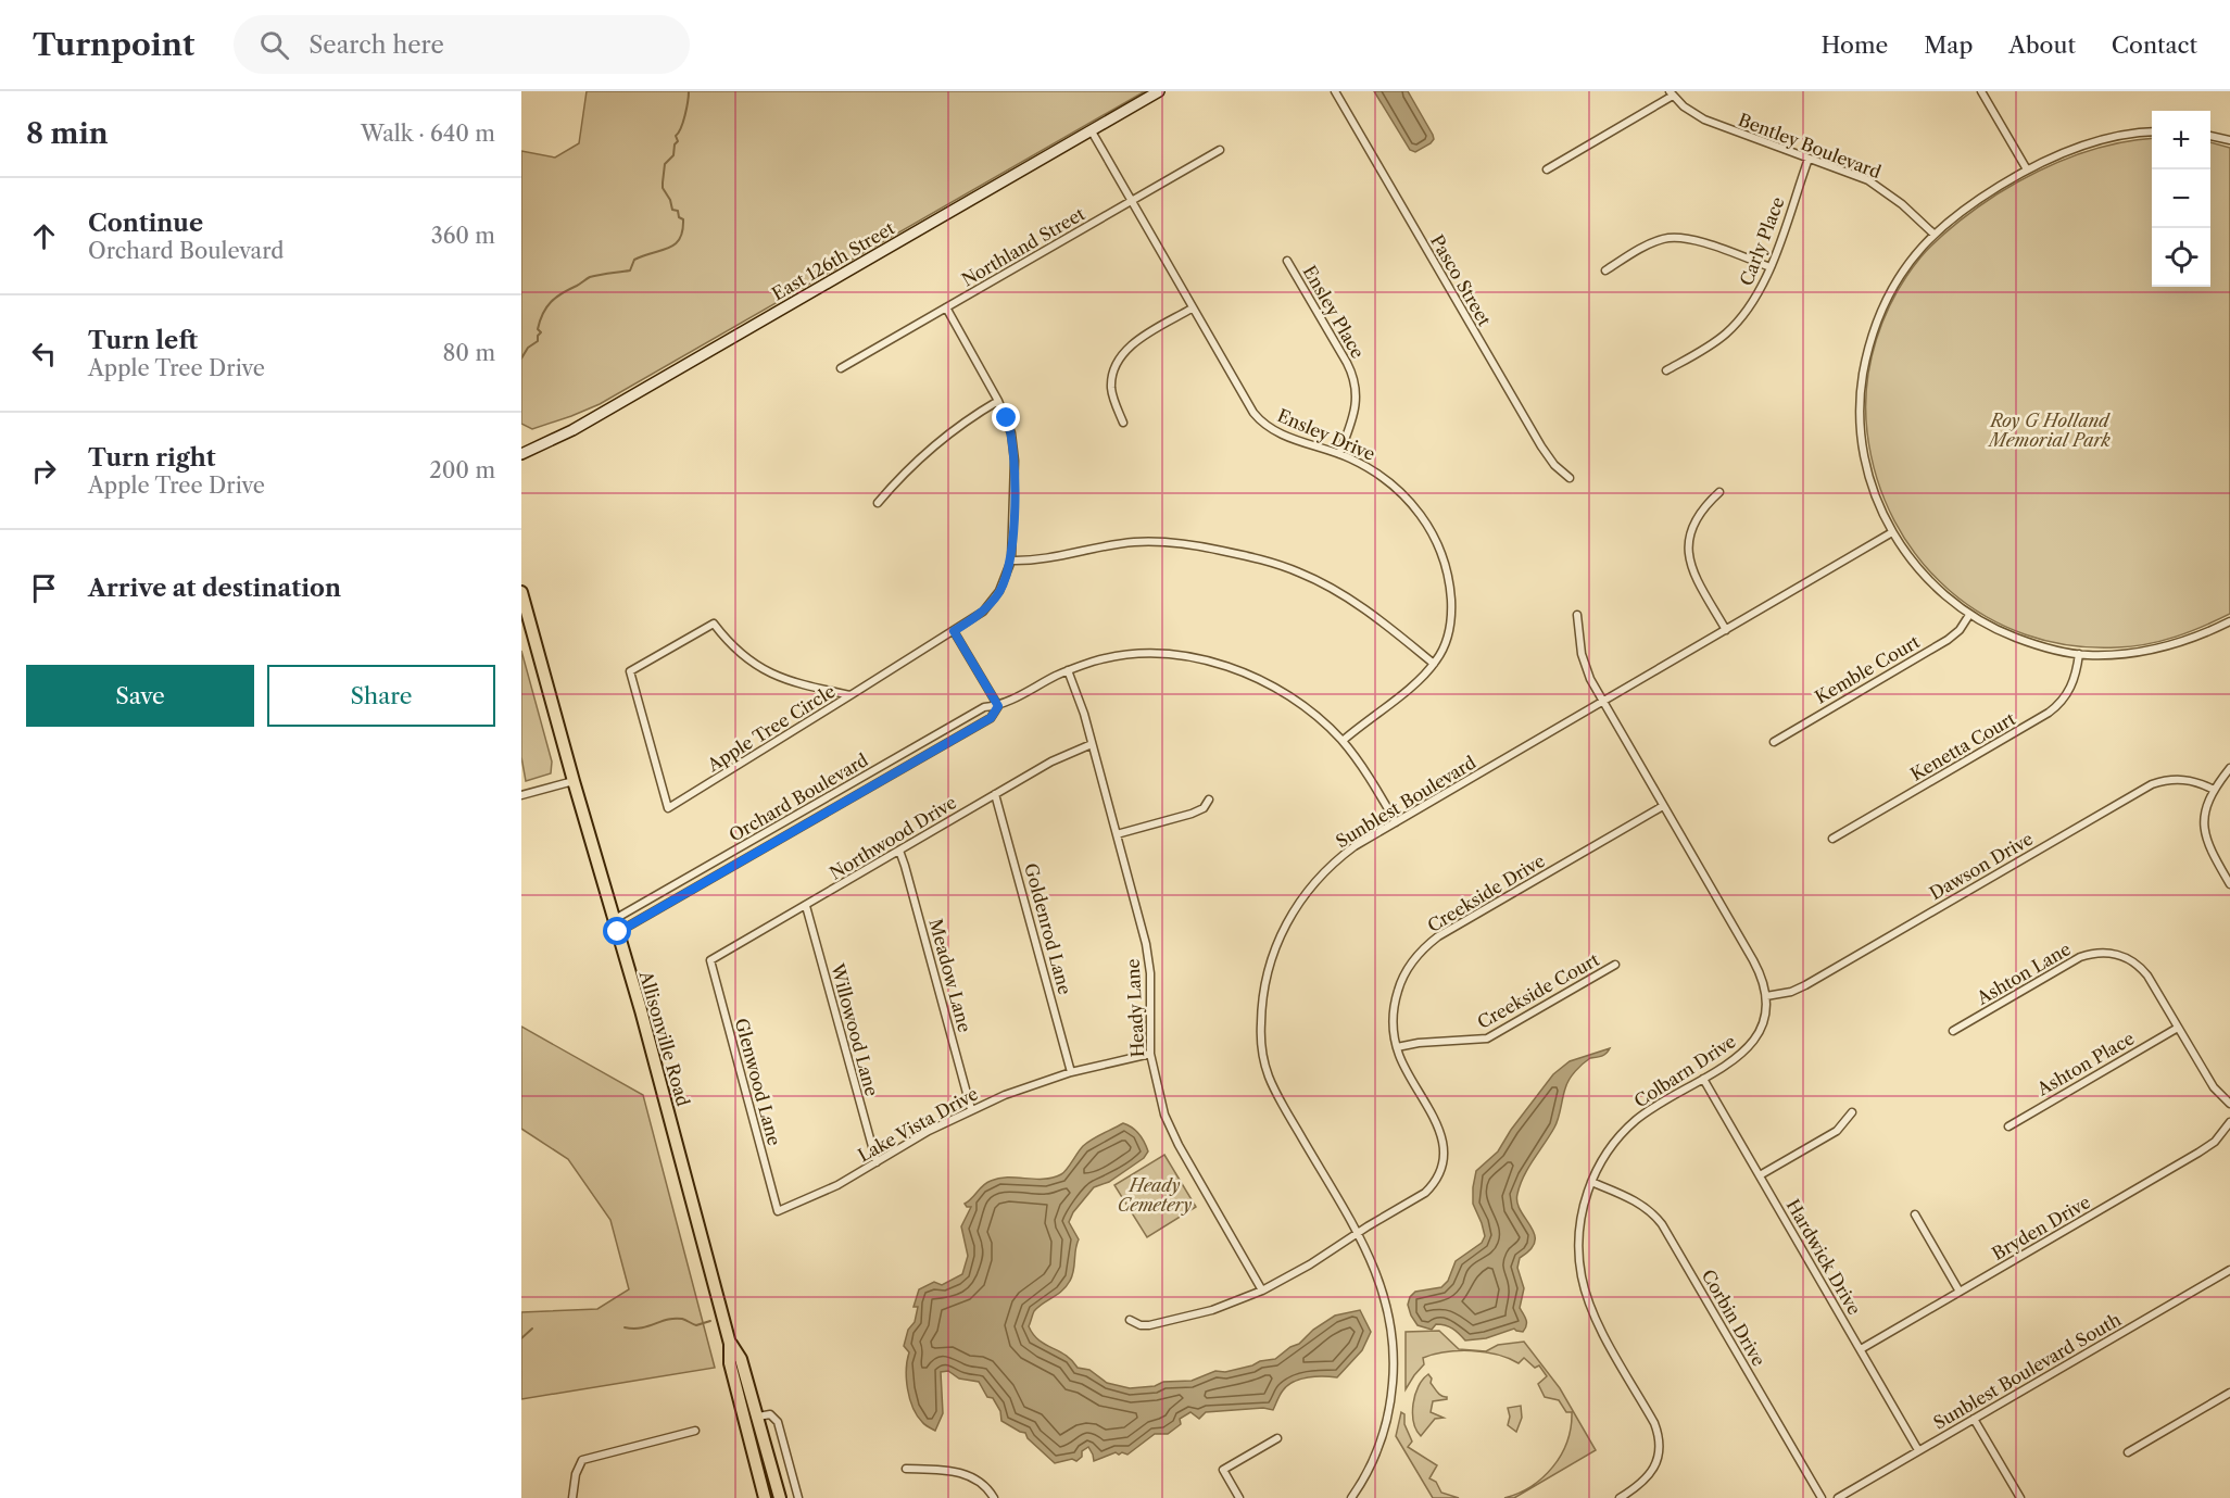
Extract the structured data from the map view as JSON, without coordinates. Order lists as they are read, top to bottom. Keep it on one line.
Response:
{"streets":{"main road":["East 126th Street","Allisonville Road"],"street":["Bentley Boulevard","Carly Place","Northland Street","Pasco Street","Ensley Place","Ensley Drive","Kemble Court","Apple Tree Circle","Kenetta Court","Orchard Boulevard","Sunblest Boulevard","Northwood Drive","Dawson Drive","Creekside Drive","Goldenrod Lane","Ashton Lane","Meadow Lane","Creekside Court","Heady Lane","Willowood Lane","Ashton Place","Colbarn Drive","Glenwood Lane","Lake Vista Drive","Bryden Drive","Hardwick Drive","Corbin Drive","Sunblest Boulevard South"]},"crossings":[["Bentley Boulevard","Carly Place"],["Northland Street","Ensley Drive"],["East 126th Street","Ensley Drive"],["Ensley Place","Ensley Drive"],["Ensley Drive","Orchard Boulevard"],["Orchard Boulevard","Sunblest Boulevard"],["Orchard Boulevard","Heady Lane"],["Orchard Boulevard","Allisonville Road"],["Sunblest Boulevard","Creekside Drive"],["Northwood Drive","Goldenrod Lane"],["Northwood Drive","Meadow Lane"],["Northwood Drive","Heady Lane"],["Northwood Drive","Willowood Lane"],["Northwood Drive","Glenwood Lane"],["Dawson Drive","Colbarn Drive"],["Creekside Drive","Creekside Court"],["Creekside Drive","Heady Lane"],["Goldenrod Lane","Lake Vista Drive"],["Ashton Lane","Ashton Place"],["Meadow Lane","Lake Vista Drive"],["Heady Lane","Lake Vista Drive"],["Willowood Lane","Lake Vista Drive"],["Colbarn Drive","Hardwick Drive"],["Colbarn Drive","Corbin Drive"],["Glenwood Lane","Lake Vista Drive"],["Bryden Drive","Hardwick Drive"],["Hardwick Drive","Sunblest Boulevard South"]],"parks":["Roy G Holland Memorial Park","Heady Cemetery"],"page":{"header":"Turnpoint","search":"Search here","nav":["Home","Map","About","Contact"],"heading":["8 min","Walk · 640 m"],"map_buttons":["+","−"],"list":[["Continue","Orchard Boulevard","360 m"],["Turn left","Apple Tree Drive","80 m"],["Turn right","Apple Tree Drive","200 m"],"Arrive at destination"],"buttons":["Save","Share"]}}
